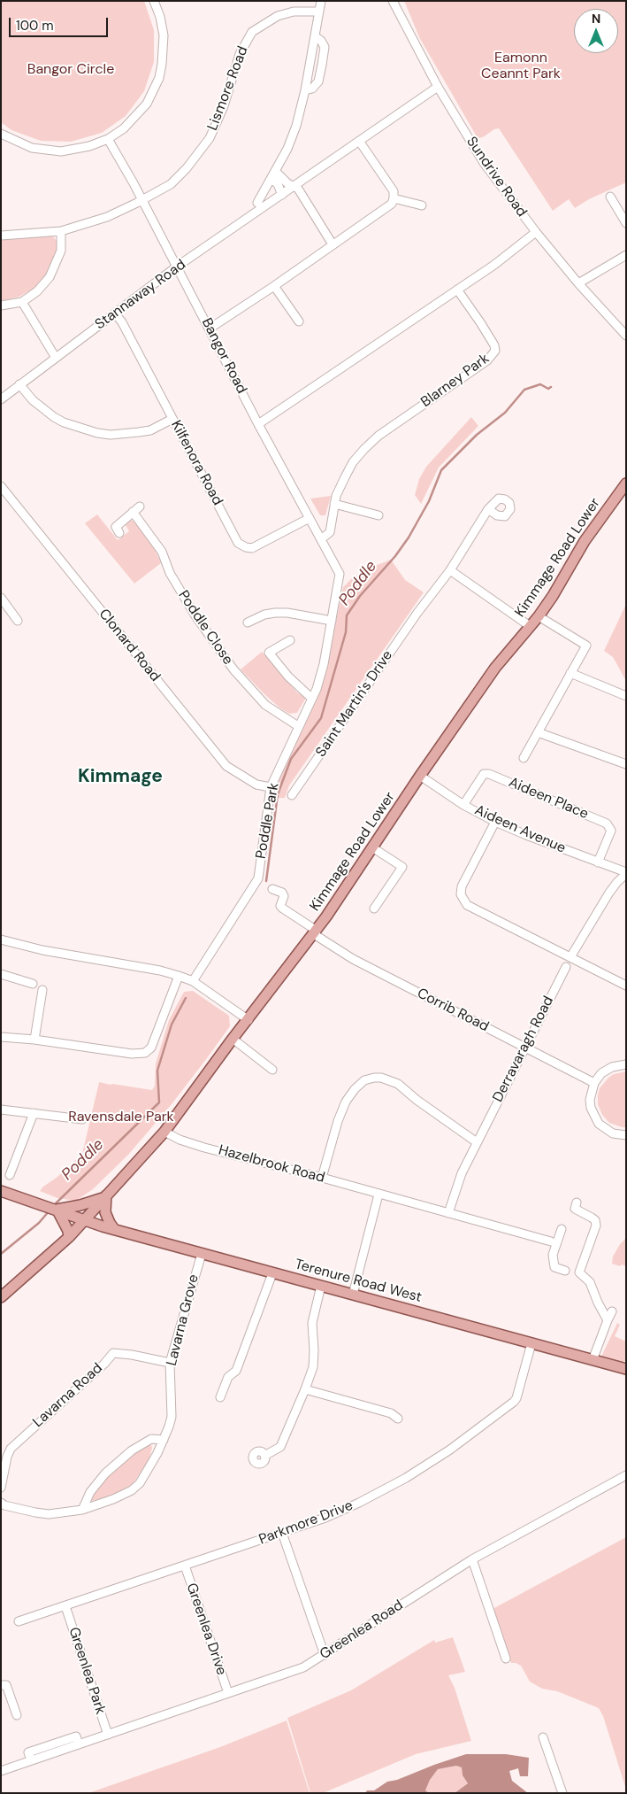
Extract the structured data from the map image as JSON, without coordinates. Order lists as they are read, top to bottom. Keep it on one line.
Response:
{"streets":{"main road":["Kimmage Road Lower","Terenure Road West"],"street":["Lismore Road","Sundrive Road","Stannaway Road","Bangor Road","Blarney Park","Kilfenora Road","Poddle Close","Clonard Road","Saint Martin's Drive","Aideen Place","Poddle Park","Aideen Avenue","Corrib Road","Derravaragh Road","Hazelbrook Road","Lavarna Grove","Lavarna Road","Parkmore Drive","Greenlea Drive","Greenlea Road","Greenlea Park"]},"crossings":[["Lismore Road","Bangor Road"],["Sundrive Road","Stannaway Road"],["Stannaway Road","Bangor Road"],["Stannaway Road","Kilfenora Road"],["Bangor Road","Kilfenora Road"],["Bangor Road","Poddle Park"],["Kimmage Road Lower","Aideen Avenue"],["Kimmage Road Lower","Corrib Road"],["Kimmage Road Lower","Hazelbrook Road"],["Kimmage Road Lower","Terenure Road West"],["Poddle Close","Poddle Park"],["Clonard Road","Poddle Park"],["Aideen Place","Aideen Avenue"],["Corrib Road","Derravaragh Road"],["Derravaragh Road","Hazelbrook Road"],["Terenure Road West","Lavarna Grove"],["Terenure Road West","Parkmore Drive"],["Lavarna Grove","Lavarna Road"],["Parkmore Drive","Greenlea Drive"],["Parkmore Drive","Greenlea Park"],["Greenlea Drive","Greenlea Road"],["Greenlea Road","Greenlea Park"]],"districts":["Kimmage"],"water":["Poddle"],"parks":["Eamonn Ceannt Park","Bangor Circle","Ravensdale Park"],"scale_bar":"100 m","north":"top"}
